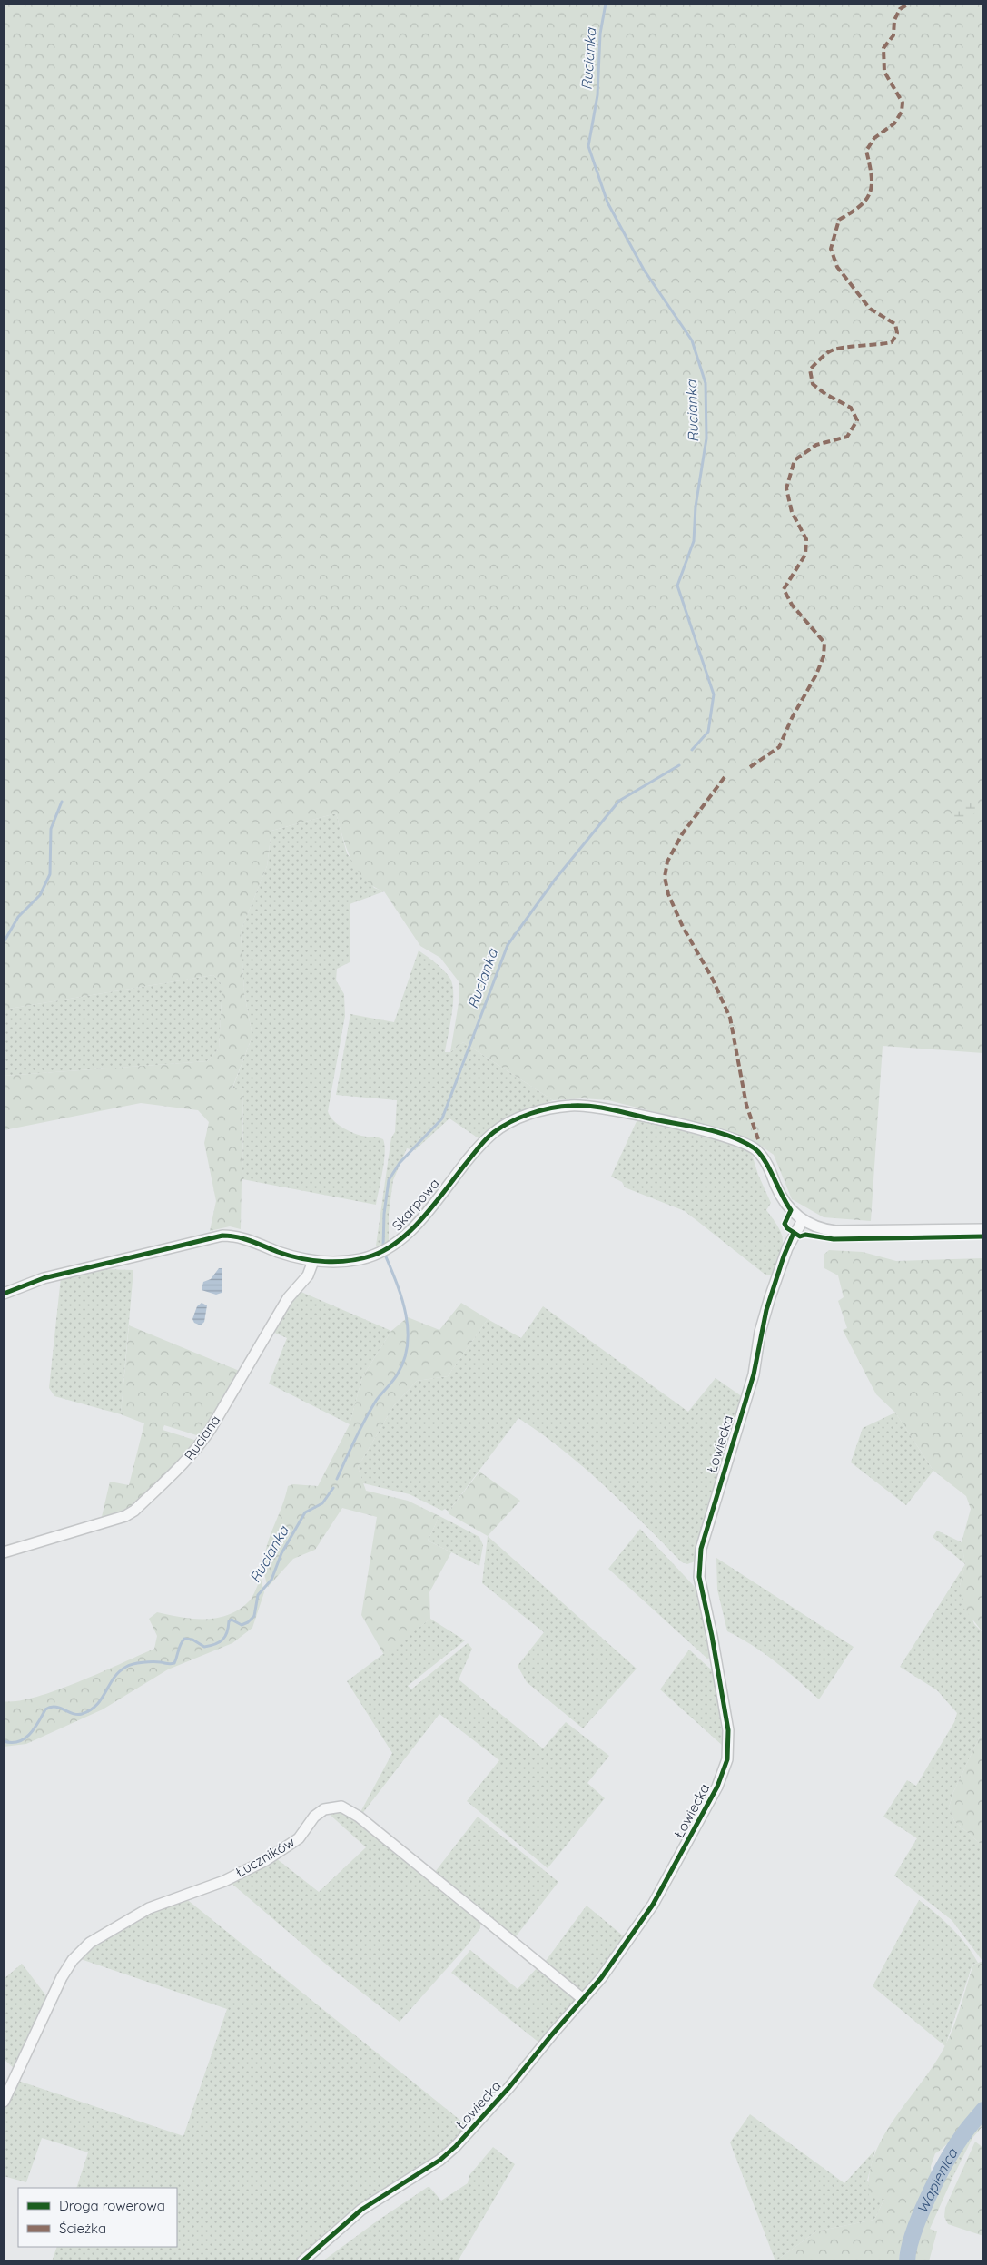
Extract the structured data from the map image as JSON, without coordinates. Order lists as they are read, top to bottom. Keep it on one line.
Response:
{"streets":{"street":["Skarpowa","Ruciana","Łowiecka","Łuczników"]},"crossings":[["Skarpowa","Ruciana"],["Skarpowa","Łowiecka"],["Łowiecka","Łuczników"]],"water":["Rucianka","Wapienica"],"legend":["Droga rowerowa","Ścieżka"]}
